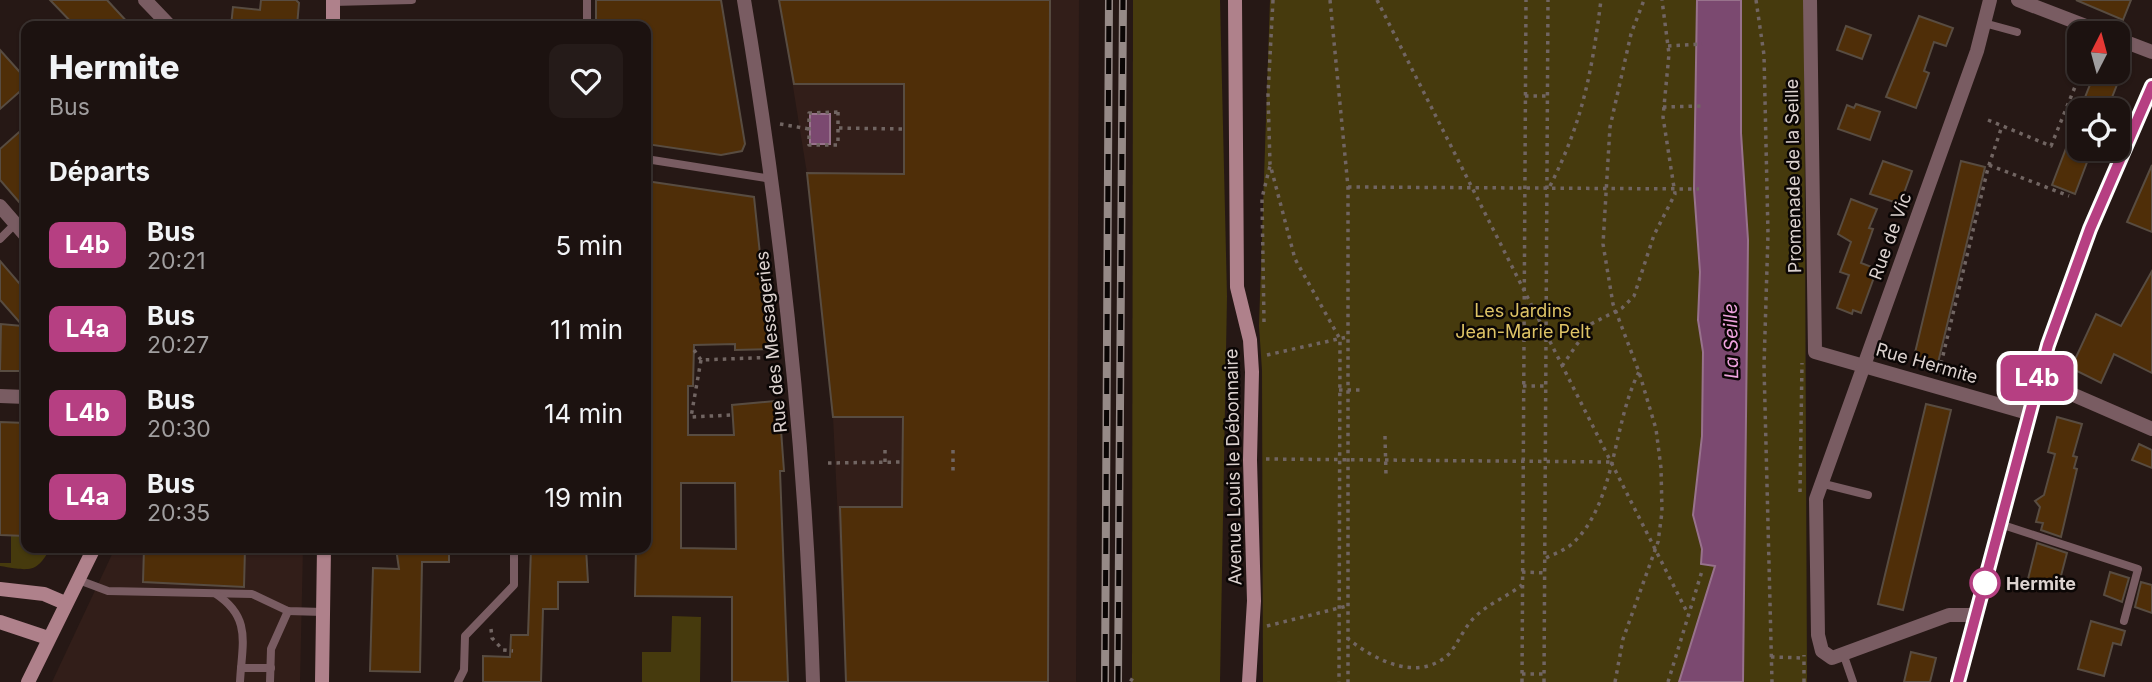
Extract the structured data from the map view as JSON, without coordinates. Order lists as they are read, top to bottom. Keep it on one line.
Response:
{"streets":{"street":["Promenade de la Seille","Rue de Vic","Rue des Messageries","Rue Hermite","Avenue Louis le Débonnaire"]},"crossings":[["Promenade de la Seille","Rue Hermite"],["Rue de Vic","Rue Hermite"]],"water":["La Seille"],"parks":["Les Jardins Jean-Marie Pelt"],"places":["Hermite"],"lines":["bus line L4b"],"north":"top","page":{"on_map":"L4b","heading":[["Hermite","Bus"],"Départs"],"list":[{"mark":"L4b","name":"Bus","note":"20:21","value":"5 min"},{"mark":"L4a","name":"Bus","note":"20:27","value":"11 min"},{"mark":"L4b","name":"Bus","note":"20:30","value":"14 min"},{"mark":"L4a","name":"Bus","note":"20:35","value":"19 min"}]}}
